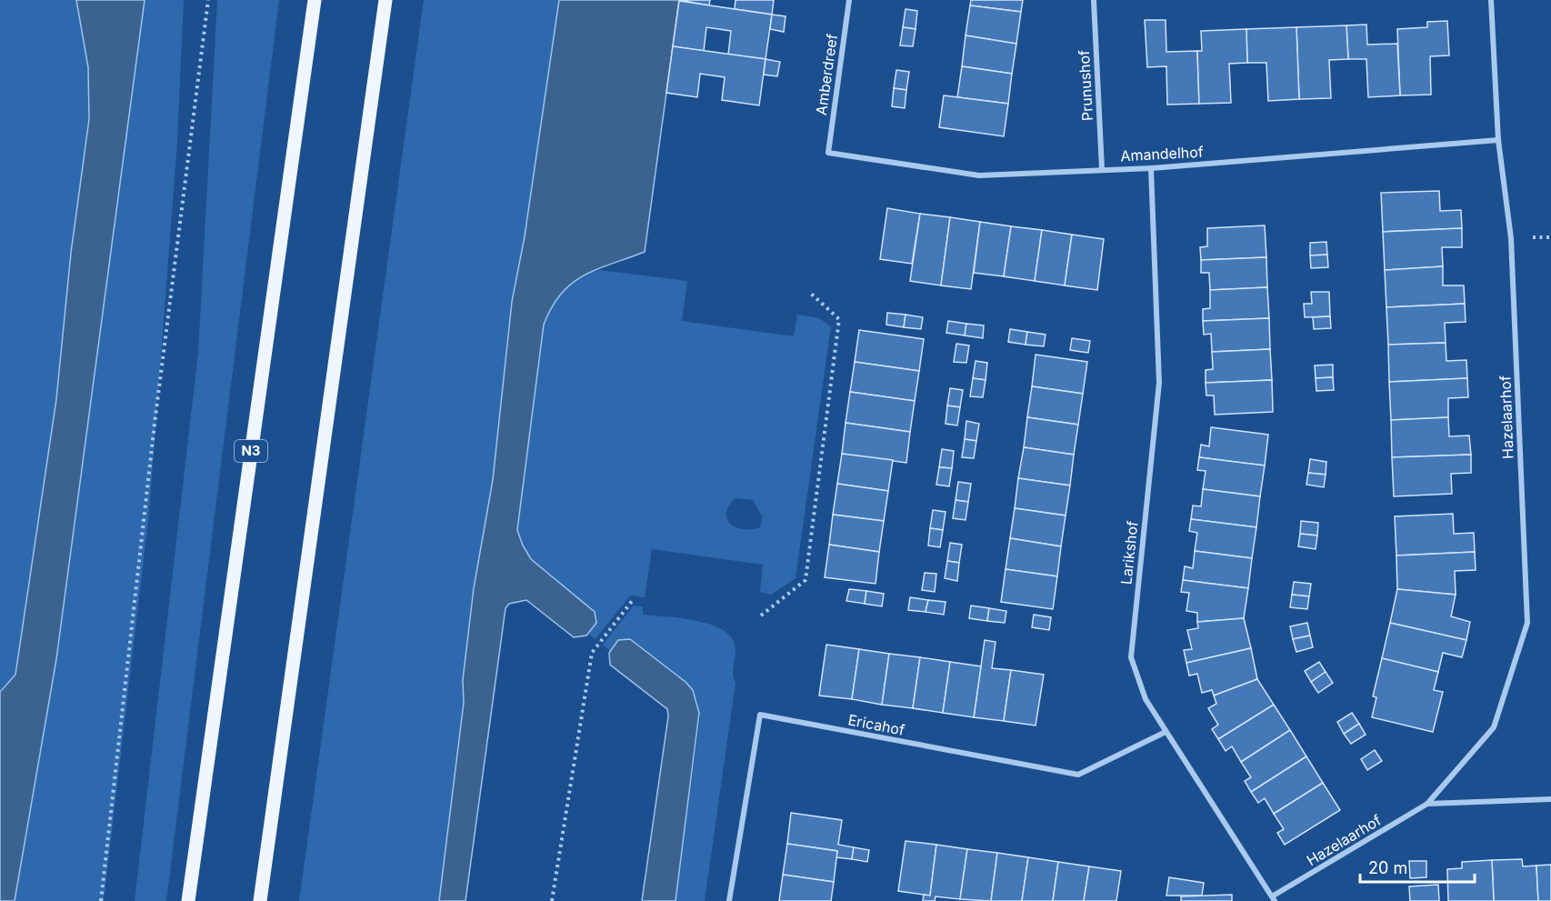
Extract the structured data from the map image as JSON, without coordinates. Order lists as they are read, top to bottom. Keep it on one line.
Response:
{"streets":{"main road":["N3"],"street":["Amberdreef","Prunushof","Amandelhof","Hazelaarhof","Larikshof","Ericahof"]},"crossings":[["Amberdreef","Amandelhof"],["Prunushof","Amandelhof"],["Amandelhof","Hazelaarhof"],["Amandelhof","Larikshof"],["Hazelaarhof","Larikshof"],["Larikshof","Ericahof"]],"scale_bar":"20 m"}
